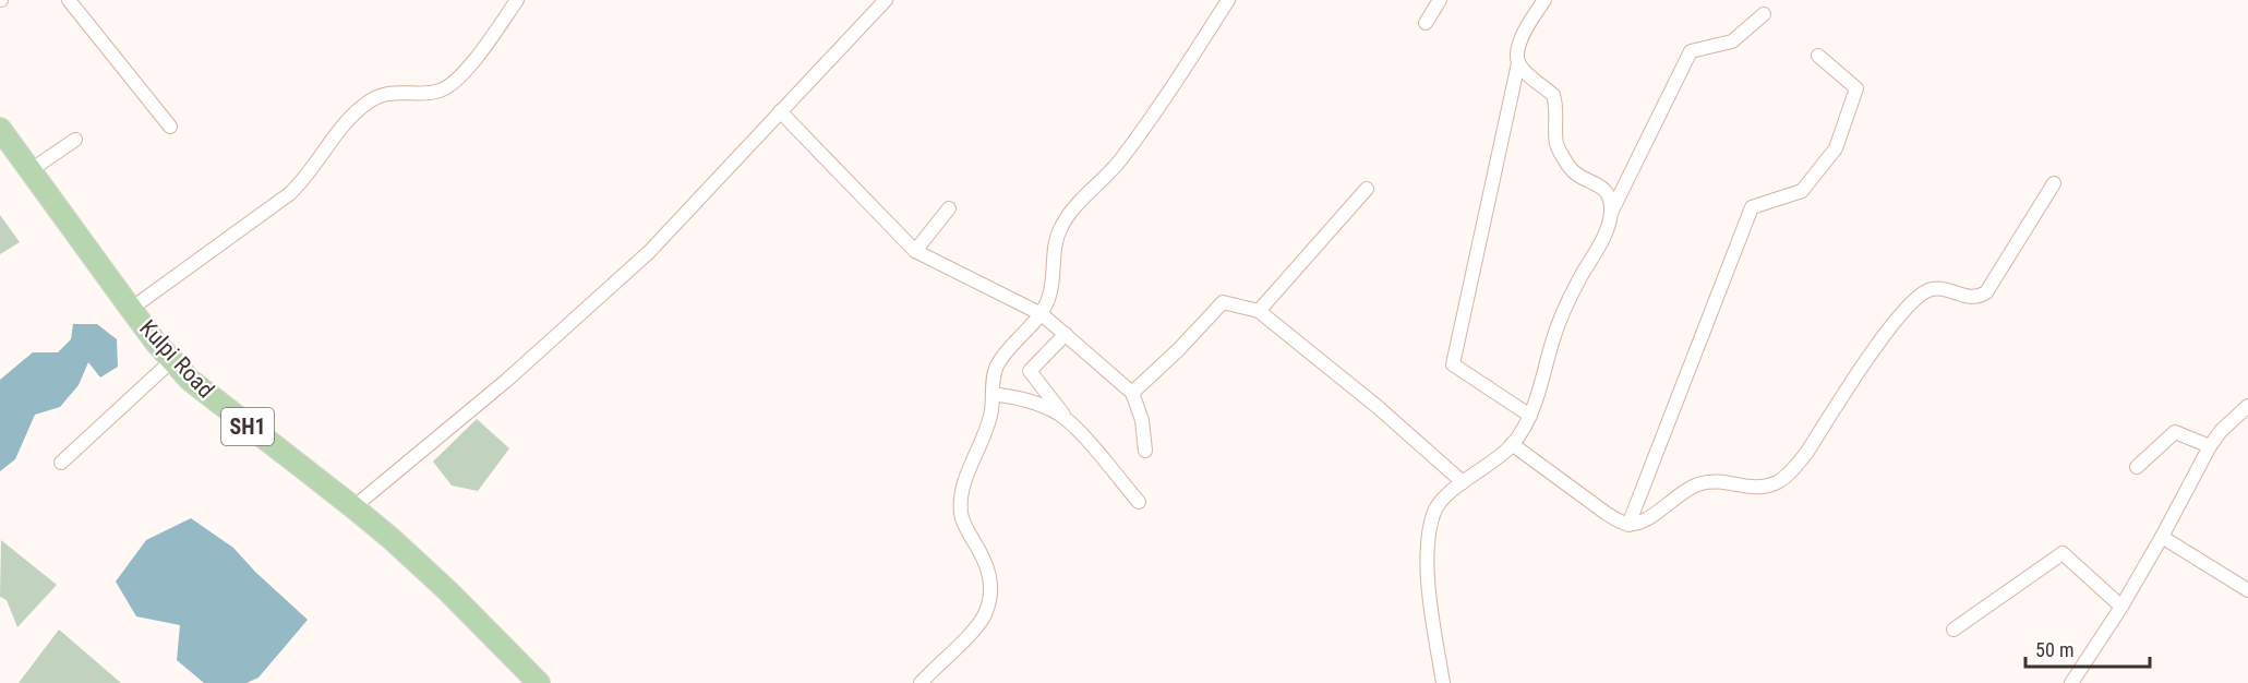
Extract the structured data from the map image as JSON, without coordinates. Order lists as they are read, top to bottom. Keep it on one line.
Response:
{"streets":{"main road":["Kulpi Road","SH1"]},"scale_bar":"50 m"}
